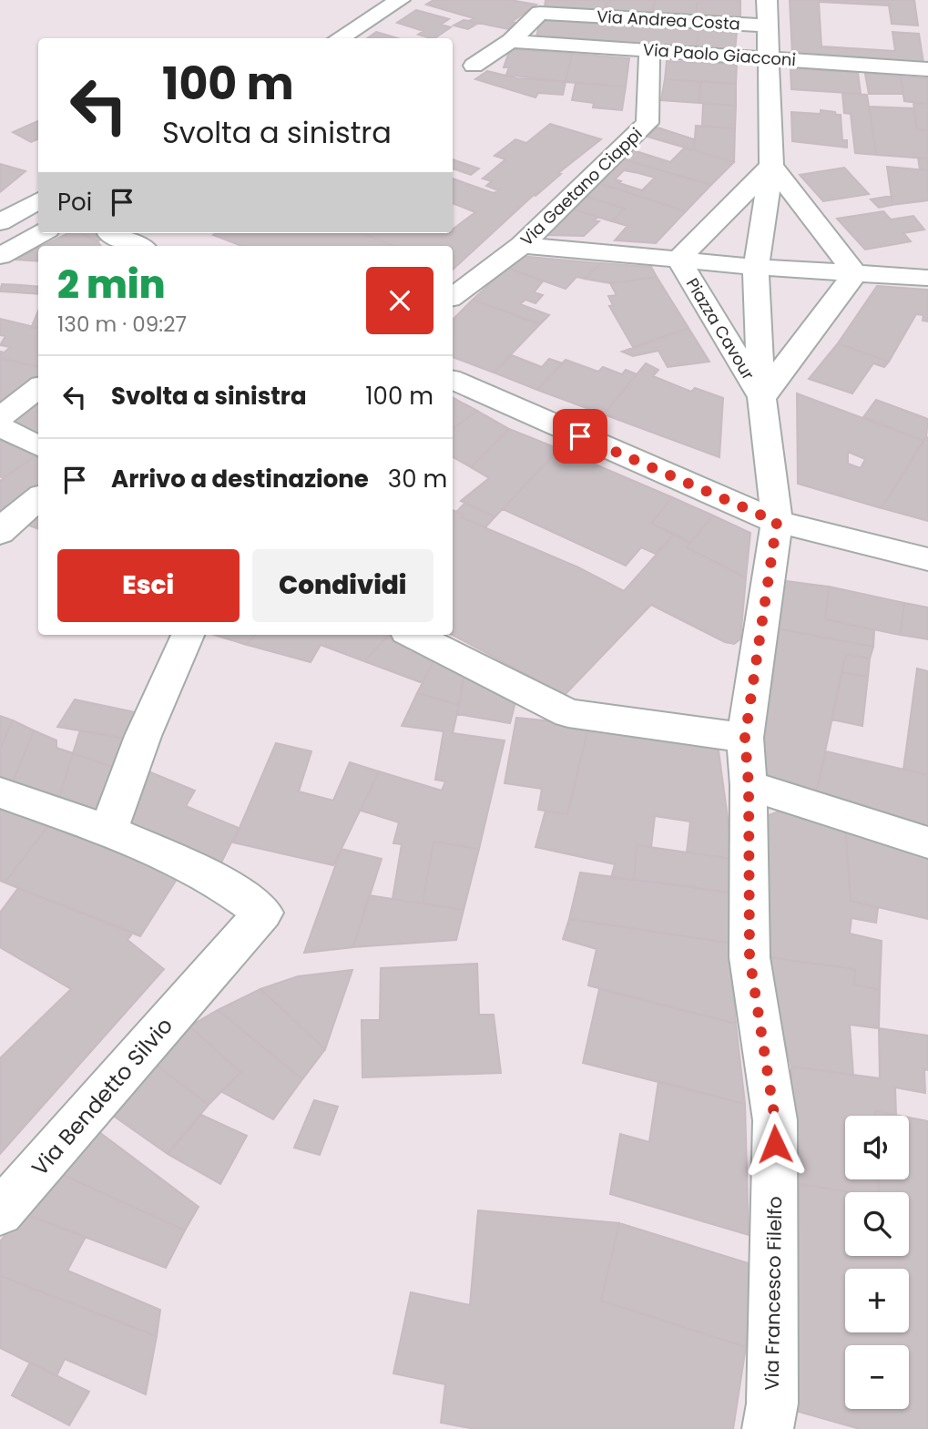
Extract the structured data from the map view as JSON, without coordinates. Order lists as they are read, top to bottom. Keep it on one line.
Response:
{"streets":{"street":["Via Andrea Costa","Via Paolo Giacconi","Via Gaetano Ciappi","Piazza Cavour","Via Bendetto Silvio","Via Francesco Filelfo"]},"crossings":[["Via Andrea Costa","Via Paolo Giacconi"],["Via Paolo Giacconi","Via Gaetano Ciappi"],["Piazza Cavour","Via Francesco Filelfo"]],"page":{"turn":["100 m","Svolta a sinistra"],"then":"Poi","heading":["2 min","130 m · 09:27"],"list":[{"name":"Svolta a sinistra","value":"100 m"},{"name":"Arrivo a destinazione","value":"30 m"}],"buttons":["Esci","Condividi"],"map_buttons":["+","−"]}}
